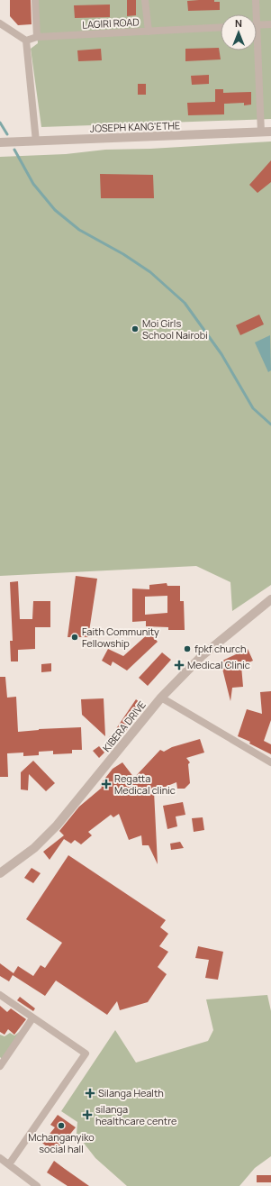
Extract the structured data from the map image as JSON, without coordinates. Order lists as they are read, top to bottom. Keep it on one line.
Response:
{"streets":{"street":["LAGIRI ROAD","JOSEPH KANG'ETHE","KIBERA DRIVE"]},"places":{"other":["Moi Girls School Nairobi","Faith Community Fellowship","fpkf church","Mchanganyiko social hall"],"health":["Medical Clinic","Regatta Medical clinic","Silanga Health","silanga healthcare centre"]},"north":"top"}
